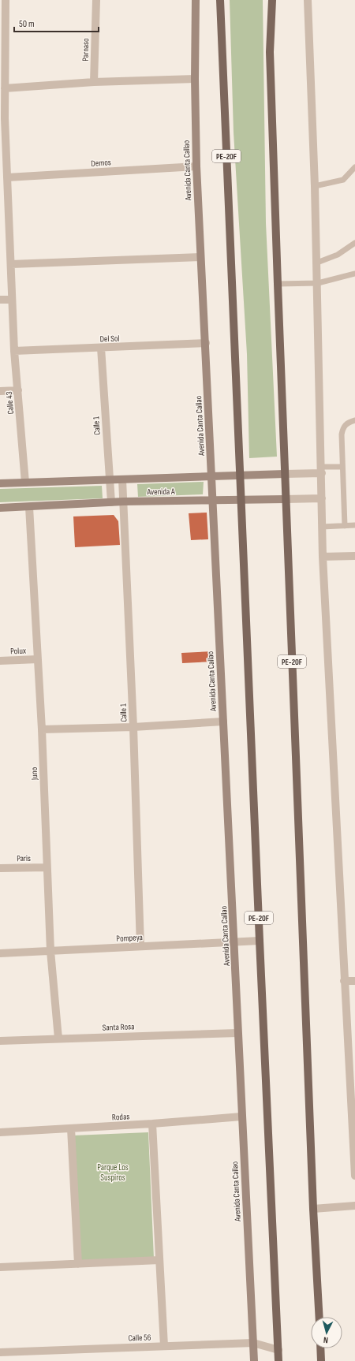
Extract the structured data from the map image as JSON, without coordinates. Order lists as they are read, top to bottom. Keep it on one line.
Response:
{"streets":{"main road":["PE-20F"],"street":["Parnaso","Demos","Avenida Canta Callao","Del Sol","Calle 43","Calle 1","Avenida A","Polux","Juno","Paris","Pompeya","Santa Rosa","Rodas","Calle 56"]},"crossings":[["PE-20F","Avenida A"],["PE-20F","Pompeya"],["PE-20F","Calle 56"],["Demos","Avenida Canta Callao"],["Demos","Calle 43"],["Avenida Canta Callao","Del Sol"],["Avenida Canta Callao","Avenida A"],["Avenida Canta Callao","Pompeya"],["Avenida Canta Callao","Santa Rosa"],["Avenida Canta Callao","Rodas"],["Avenida Canta Callao","Calle 56"],["Del Sol","Calle 43"],["Del Sol","Calle 1"],["Calle 43","Avenida A"],["Calle 1","Avenida A"],["Calle 1","Pompeya"],["Avenida A","Juno"],["Polux","Juno"],["Juno","Paris"],["Juno","Pompeya"],["Juno","Santa Rosa"]],"parks":["Parque Los Suspiros"],"scale_bar":"50 m","north":"bottom"}
